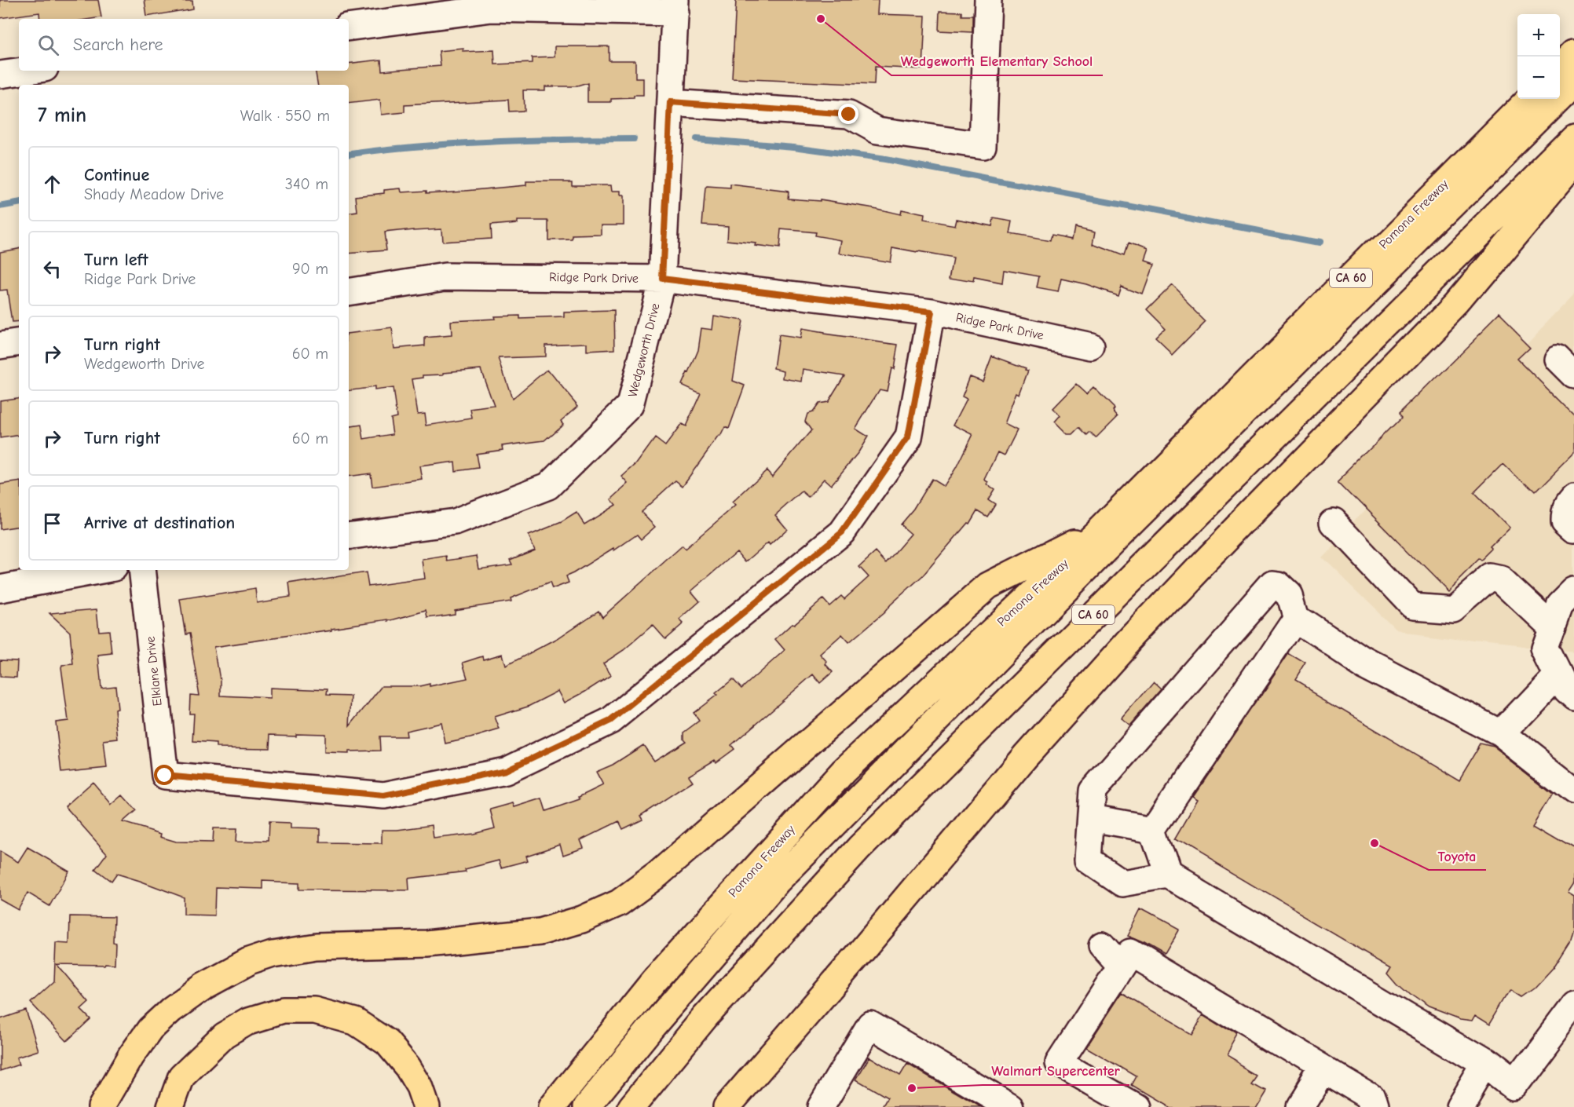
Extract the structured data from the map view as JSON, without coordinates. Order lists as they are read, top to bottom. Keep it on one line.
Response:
{"streets":{"highway":["Pomona Freeway","CA 60"],"street":["Ridge Park Drive","Wedgeworth Drive","Elklane Drive"]},"crossings":[["Ridge Park Drive","Wedgeworth Drive"],["Ridge Park Drive","Elklane Drive"]],"places":["Wedgeworth Elementary School","Toyota","Walmart Supercenter"],"page":{"map_buttons":["+","−"],"search":"Search here","heading":["7 min","Walk · 550 m"],"list":[["Continue","Shady Meadow Drive","340 m"],["Turn left","Ridge Park Drive","90 m"],["Turn right","Wedgeworth Drive","60 m"],["Turn right","60 m"],"Arrive at destination"]}}
